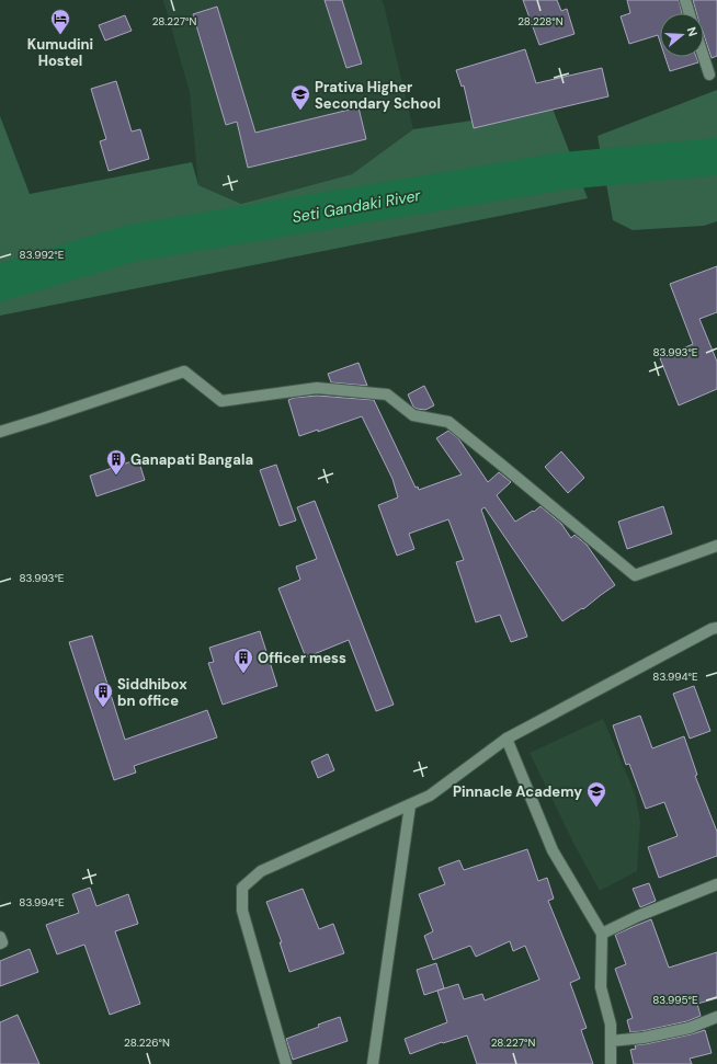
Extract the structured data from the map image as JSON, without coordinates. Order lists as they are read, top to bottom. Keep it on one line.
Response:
{"water":["Seti Gandaki River"],"places":{"hotel":["Kumudini Hostel"],"school or university":["Prativa Higher Secondary School","Pinnacle Academy"],"building":["Ganapati Bangala","Officer mess","Siddhibox bn office"]},"north":"right","coordinates":["28.227°N","28.228°N","83.992°E","83.993°E","83.994°E","83.995°E","28.226°N"]}
